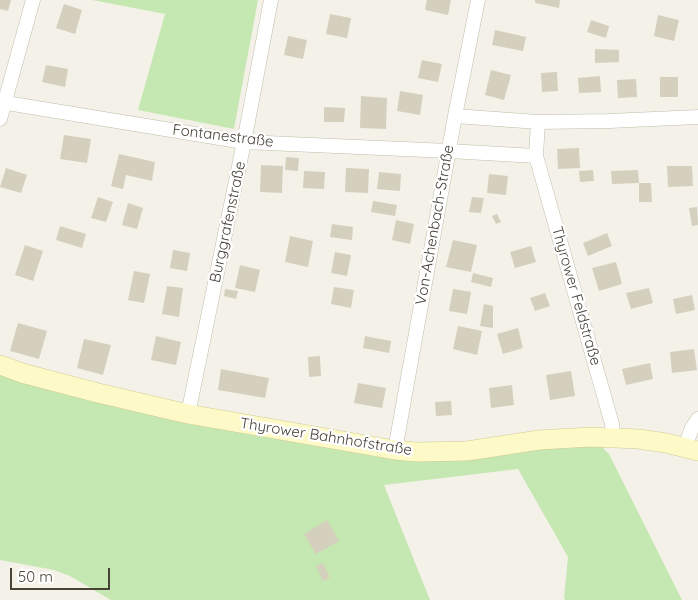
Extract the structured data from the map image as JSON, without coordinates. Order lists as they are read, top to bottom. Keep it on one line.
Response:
{"streets":{"main road":["Thyrower Bahnhofstraße"],"street":["Fontanestraße","Burggrafenstraße","Von-Achenbach-Straße","Thyrower Feldstraße"]},"crossings":[["Fontanestraße","Burggrafenstraße"],["Fontanestraße","Von-Achenbach-Straße"],["Fontanestraße","Thyrower Feldstraße"],["Burggrafenstraße","Thyrower Bahnhofstraße"],["Von-Achenbach-Straße","Thyrower Bahnhofstraße"],["Thyrower Feldstraße","Thyrower Bahnhofstraße"]],"scale_bar":"50 m"}
